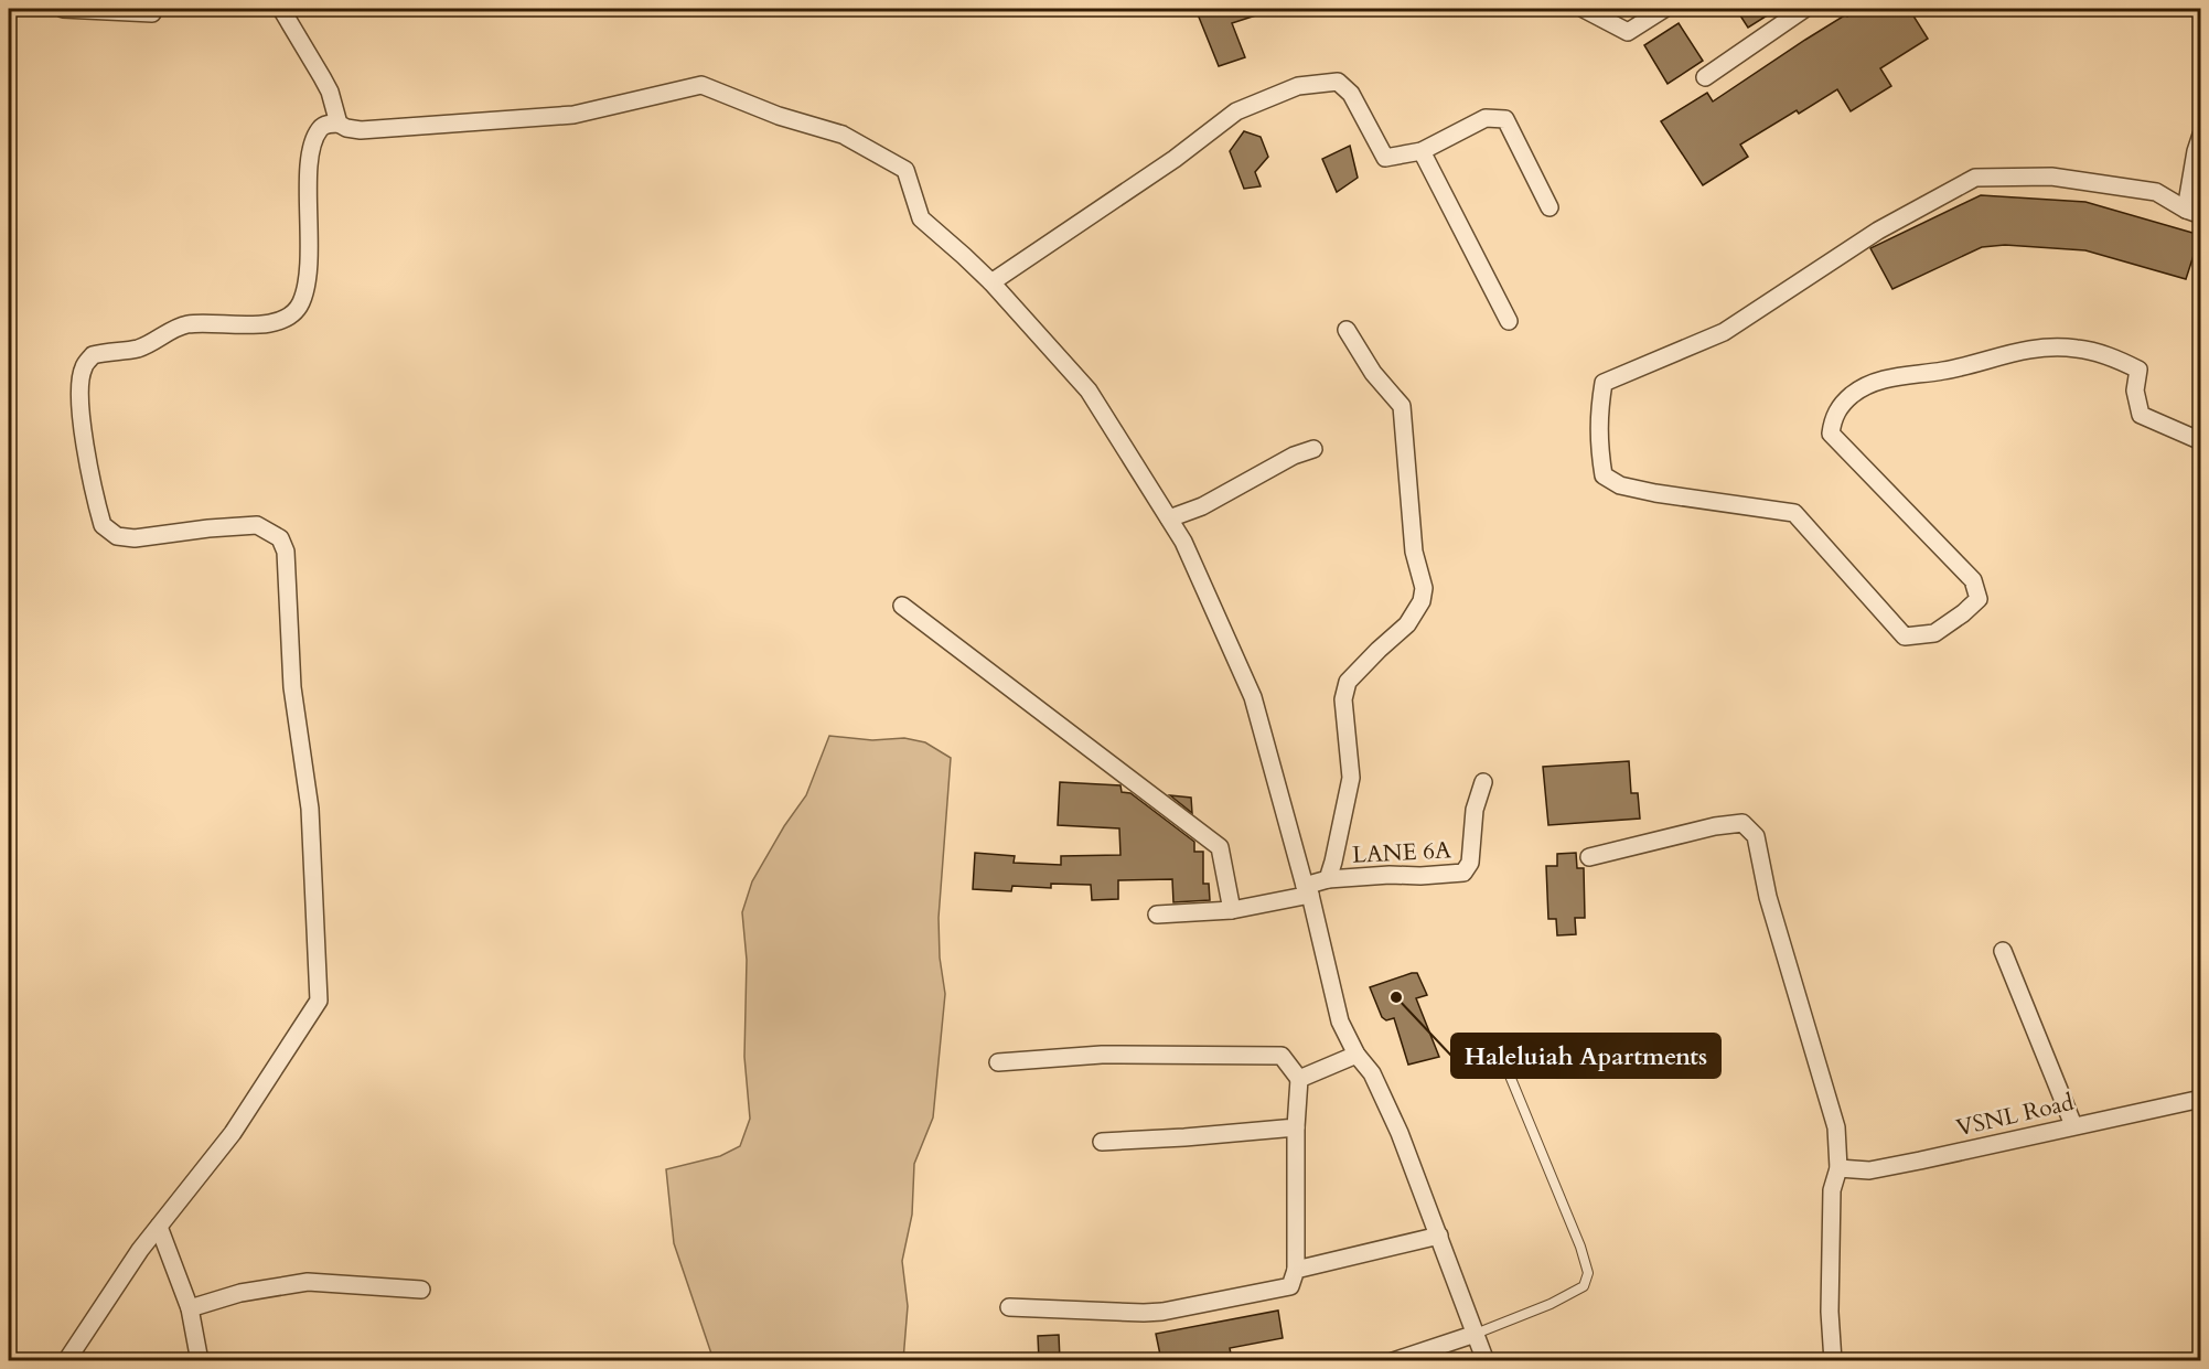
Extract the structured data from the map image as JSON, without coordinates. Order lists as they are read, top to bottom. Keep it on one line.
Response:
{"streets":{"street":["LANE 6A","VSNL Road"]},"places":["Haleluiah Apartments"]}
